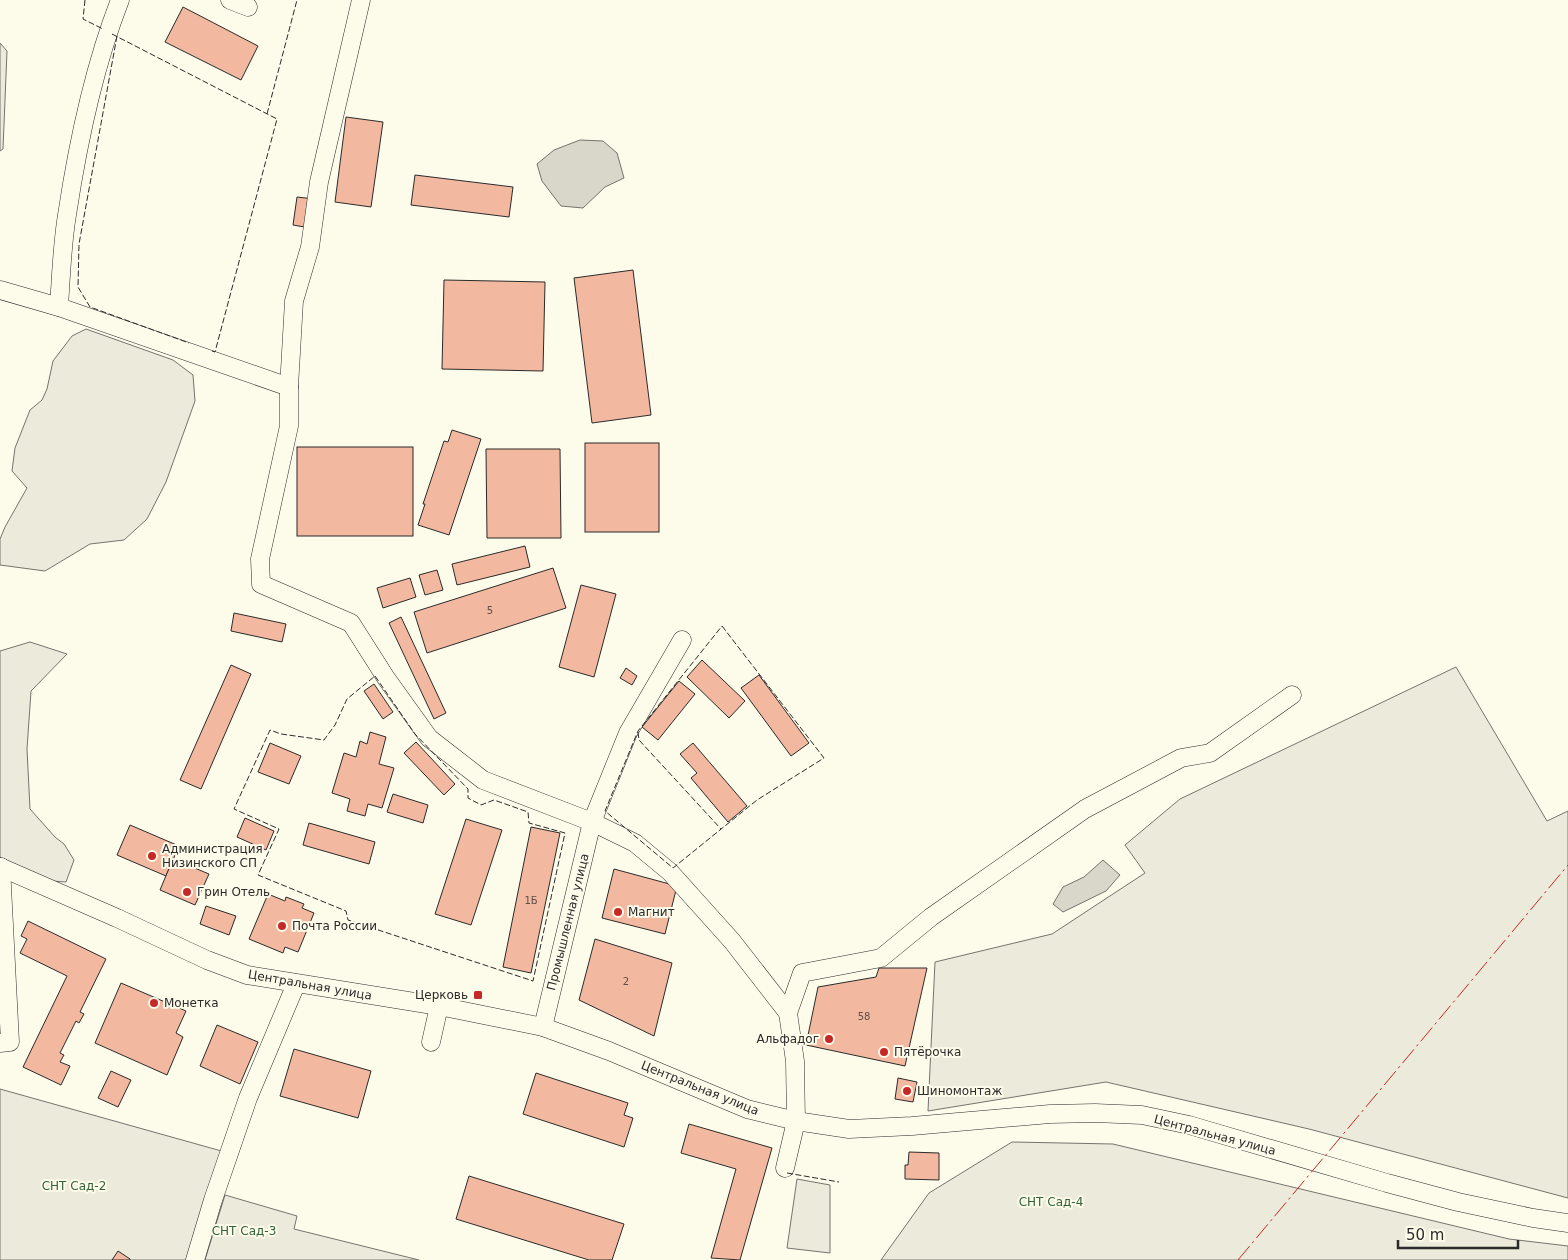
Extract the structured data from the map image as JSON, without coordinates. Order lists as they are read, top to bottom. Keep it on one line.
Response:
{"streets":{"street":["Промышленная улица","Центральная улица"]},"crossings":[["Промышленная улица","Центральная улица"]],"parks":["СНТ Сад-2","СНТ Сад-4","СНТ Сад-3"],"places":{"other":["Администрация Низинского СП","Грин Отель","Магнит","Почта России","Монетка","Альфадог","Пятёрочка","Шиномонтаж"],"transit":["Церковь"]},"house_numbers":["5","1Б","2","58"],"scale_bar":"50 m"}
